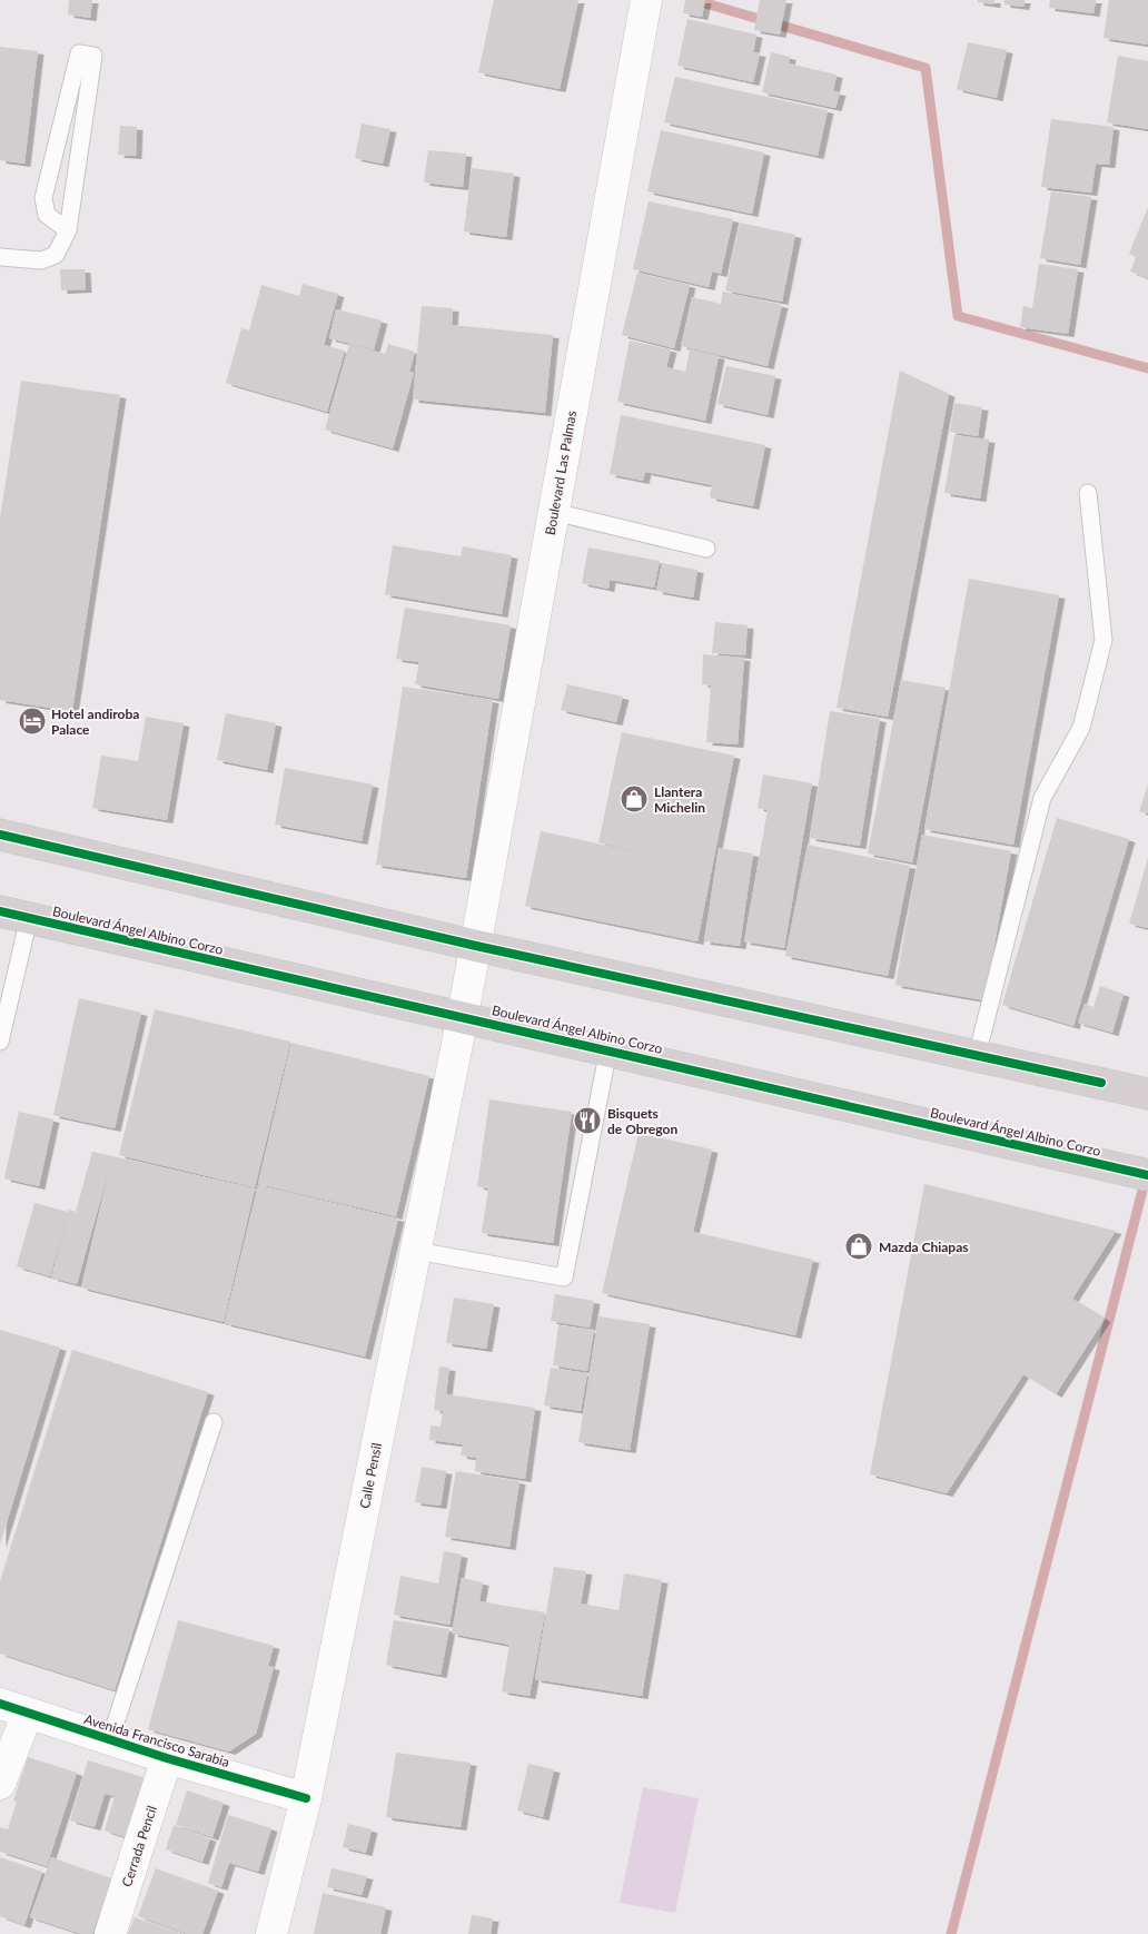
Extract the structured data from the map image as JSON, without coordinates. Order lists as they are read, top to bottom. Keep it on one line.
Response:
{"streets":{"main road":["Boulevard Las Palmas","Boulevard Ángel Albino Corzo","Calle Pensil","Avenida Francisco Sarabia","Cerrada Pencil"]},"crossings":[["Boulevard Las Palmas","Boulevard Ángel Albino Corzo"],["Boulevard Las Palmas","Calle Pensil"],["Boulevard Ángel Albino Corzo","Calle Pensil"],["Calle Pensil","Avenida Francisco Sarabia"],["Avenida Francisco Sarabia","Cerrada Pencil"]],"places":{"hotel":["Hotel andiroba Palace"],"shop":["Llantera Michelin","Mazda Chiapas"],"restaurant":["Bisquets de Obregon"]}}
